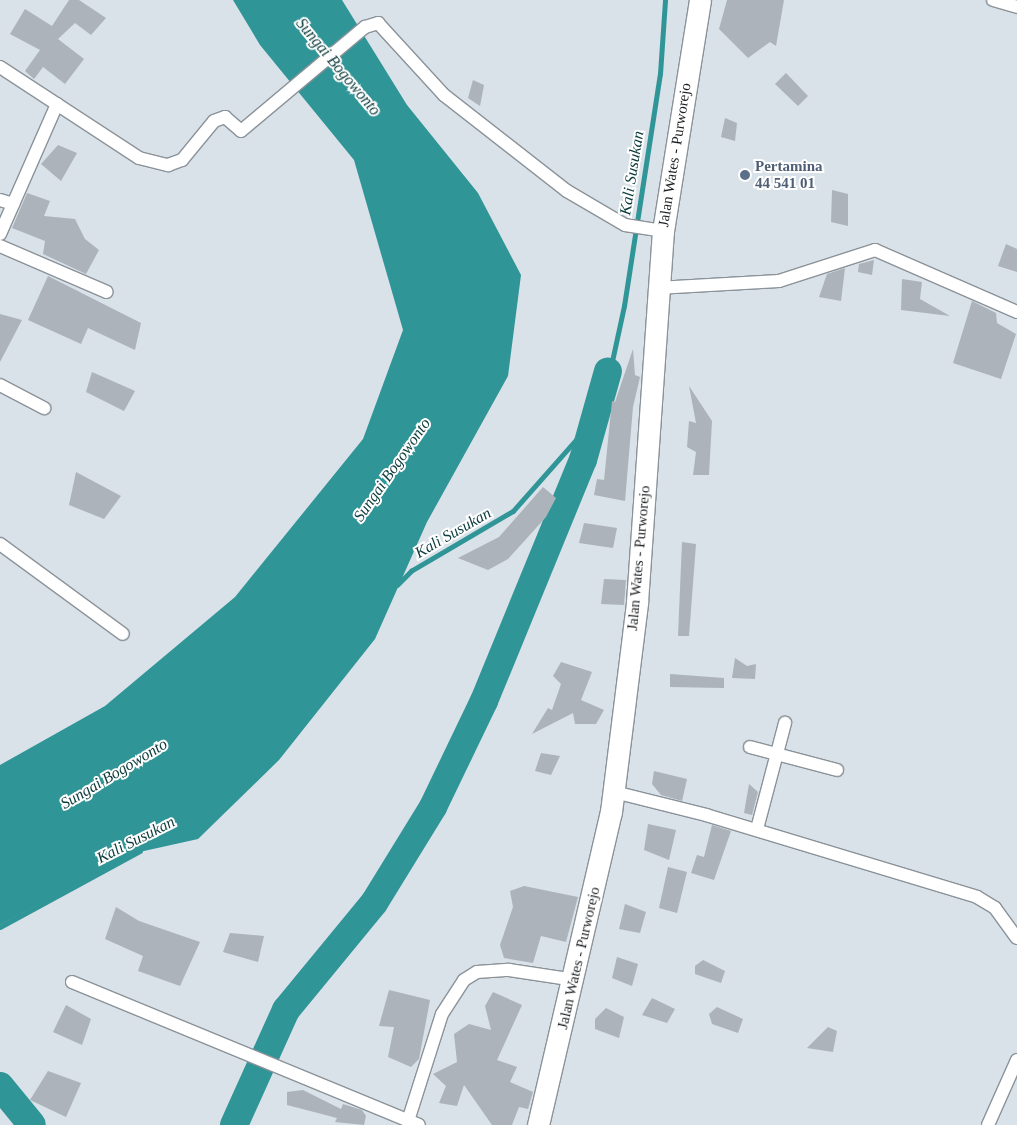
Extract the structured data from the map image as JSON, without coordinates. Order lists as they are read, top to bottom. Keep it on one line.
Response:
{"streets":{"highway":["Jalan Wates - Purworejo"]},"water":["Sungai Bogowonto","Kali Susukan"],"places":["Pertamina 44 541 01"]}
